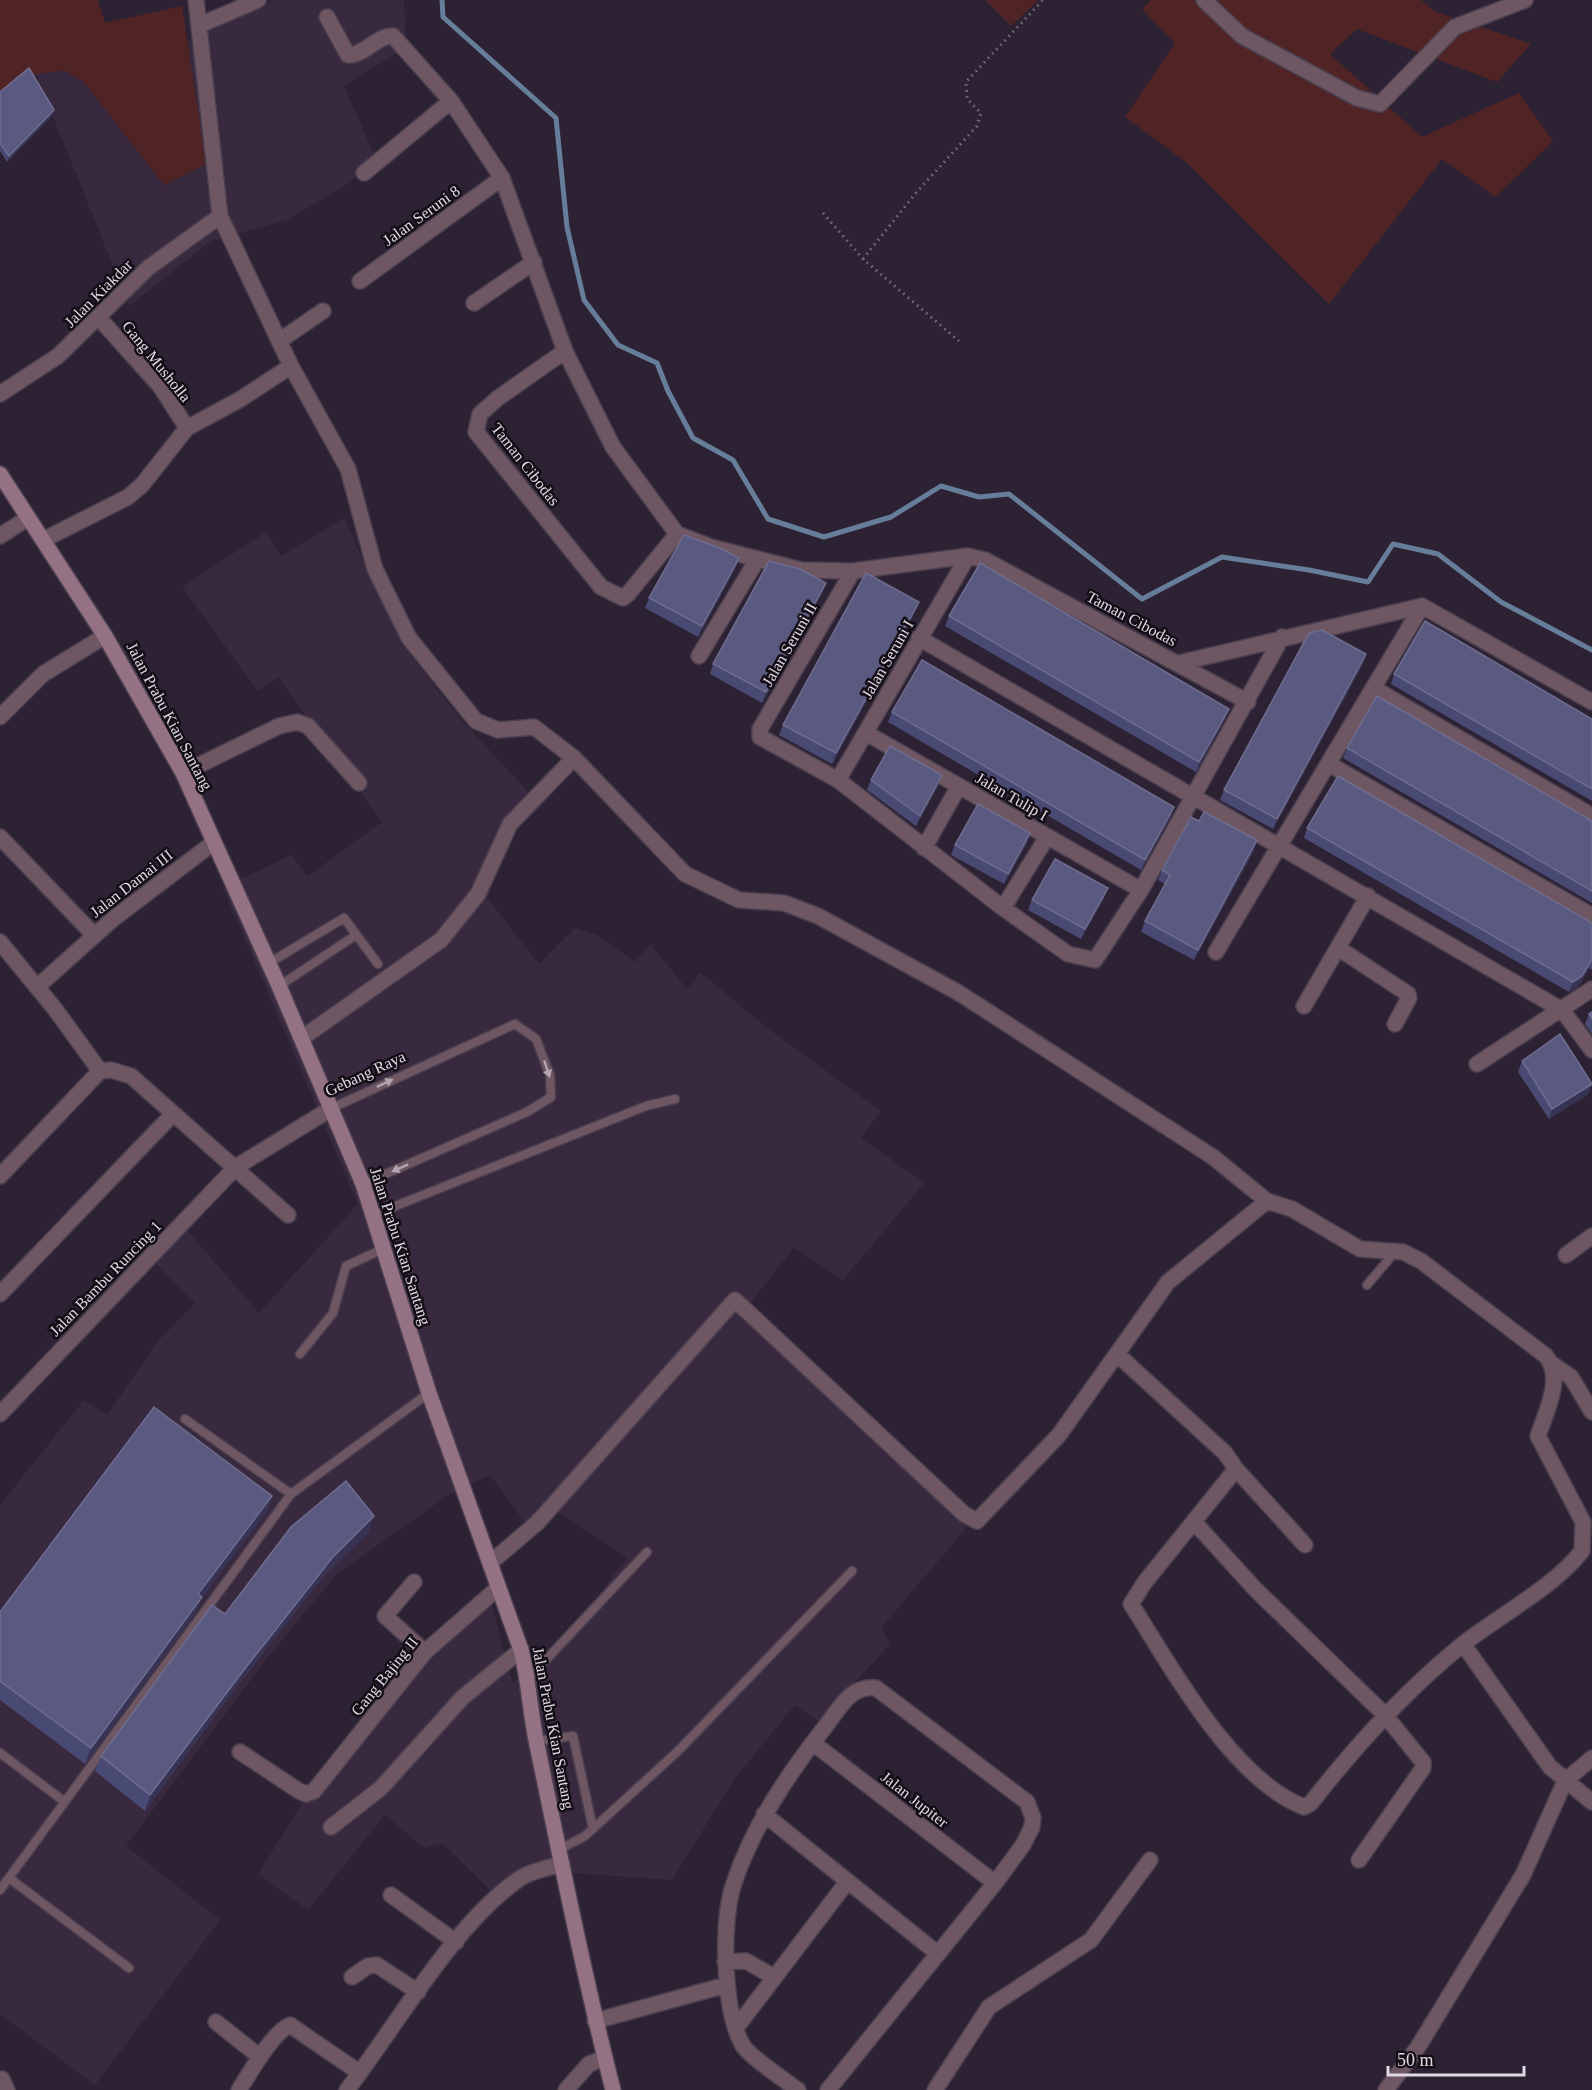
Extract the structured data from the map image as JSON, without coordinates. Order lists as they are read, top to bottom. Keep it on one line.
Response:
{"streets":{"main road":["Jalan Prabu Kian Santang"],"street":["Jalan Seruni 8","Jalan Kiakdar","Gang Musholla","Taman Cibodas","Jalan Seruni II","Jalan Seruni I","Jalan Tulip I","Jalan Damai III","Gebang Raya","Jalan Bambu Runcing 1","Gang Bajing II","Jalan Jupiter"]},"crossings":[["Jalan Kiakdar","Gang Musholla"],["Taman Cibodas","Jalan Seruni II"],["Taman Cibodas","Jalan Seruni I"],["Jalan Seruni II","Jalan Seruni I"],["Jalan Seruni I","Jalan Tulip I"],["Jalan Prabu Kian Santang","Jalan Damai III"],["Jalan Prabu Kian Santang","Gebang Raya"],["Jalan Prabu Kian Santang","Gang Bajing II"],["Gebang Raya","Jalan Bambu Runcing 1"]],"scale_bar":"50 m"}
